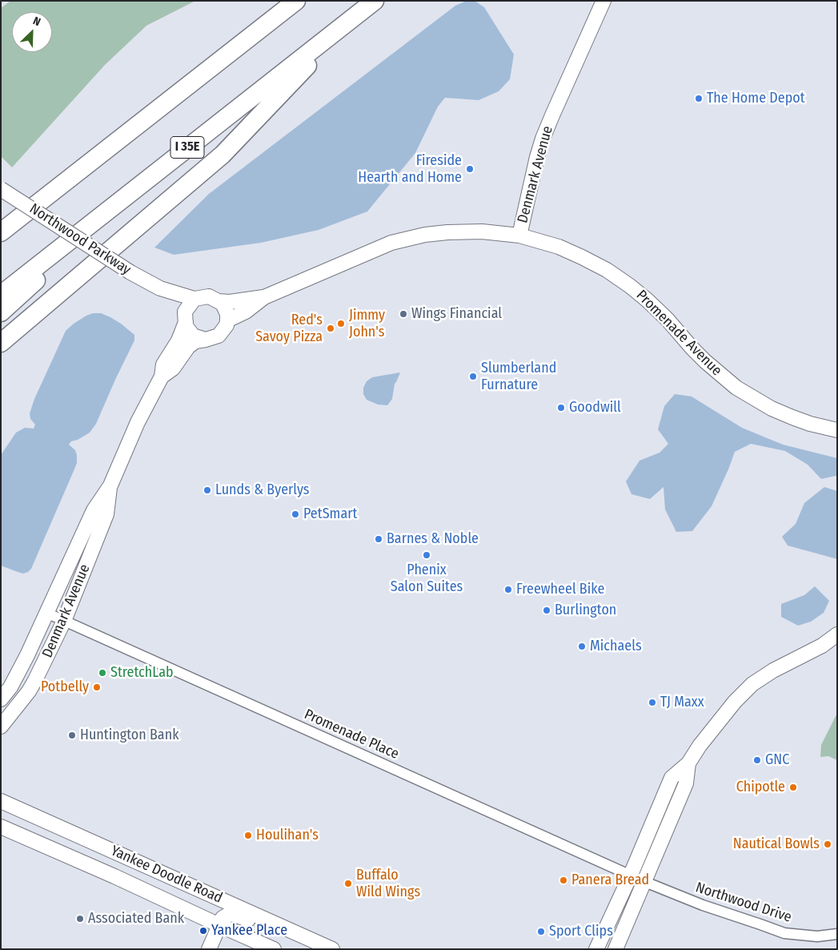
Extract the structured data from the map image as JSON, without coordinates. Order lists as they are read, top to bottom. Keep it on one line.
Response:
{"streets":{"highway":["I 35E"],"street":["Denmark Avenue","Northwood Parkway","Promenade Avenue","Promenade Place","Yankee Doodle Road","Northwood Drive"]},"crossings":[["Denmark Avenue","Northwood Parkway"],["Denmark Avenue","Promenade Avenue"],["Denmark Avenue","Promenade Place"],["Promenade Place","Northwood Drive"]],"places":["The Home Depot","Fireside Hearth and Home","Wings Financial","Jimmy John's","Red's Savoy Pizza","Slumberland Furnature","Goodwill","Lunds & Byerlys","PetSmart","Barnes & Noble","Phenix Salon Suites","Freewheel Bike","Burlington","Michaels","StretchLab","Potbelly","TJ Maxx","Huntington Bank","GNC","Chipotle","Houlihan's","Nautical Bowls","Panera Bread","Buffalo Wild Wings","Associated Bank","Yankee Place","Sport Clips"],"north":"top right"}
